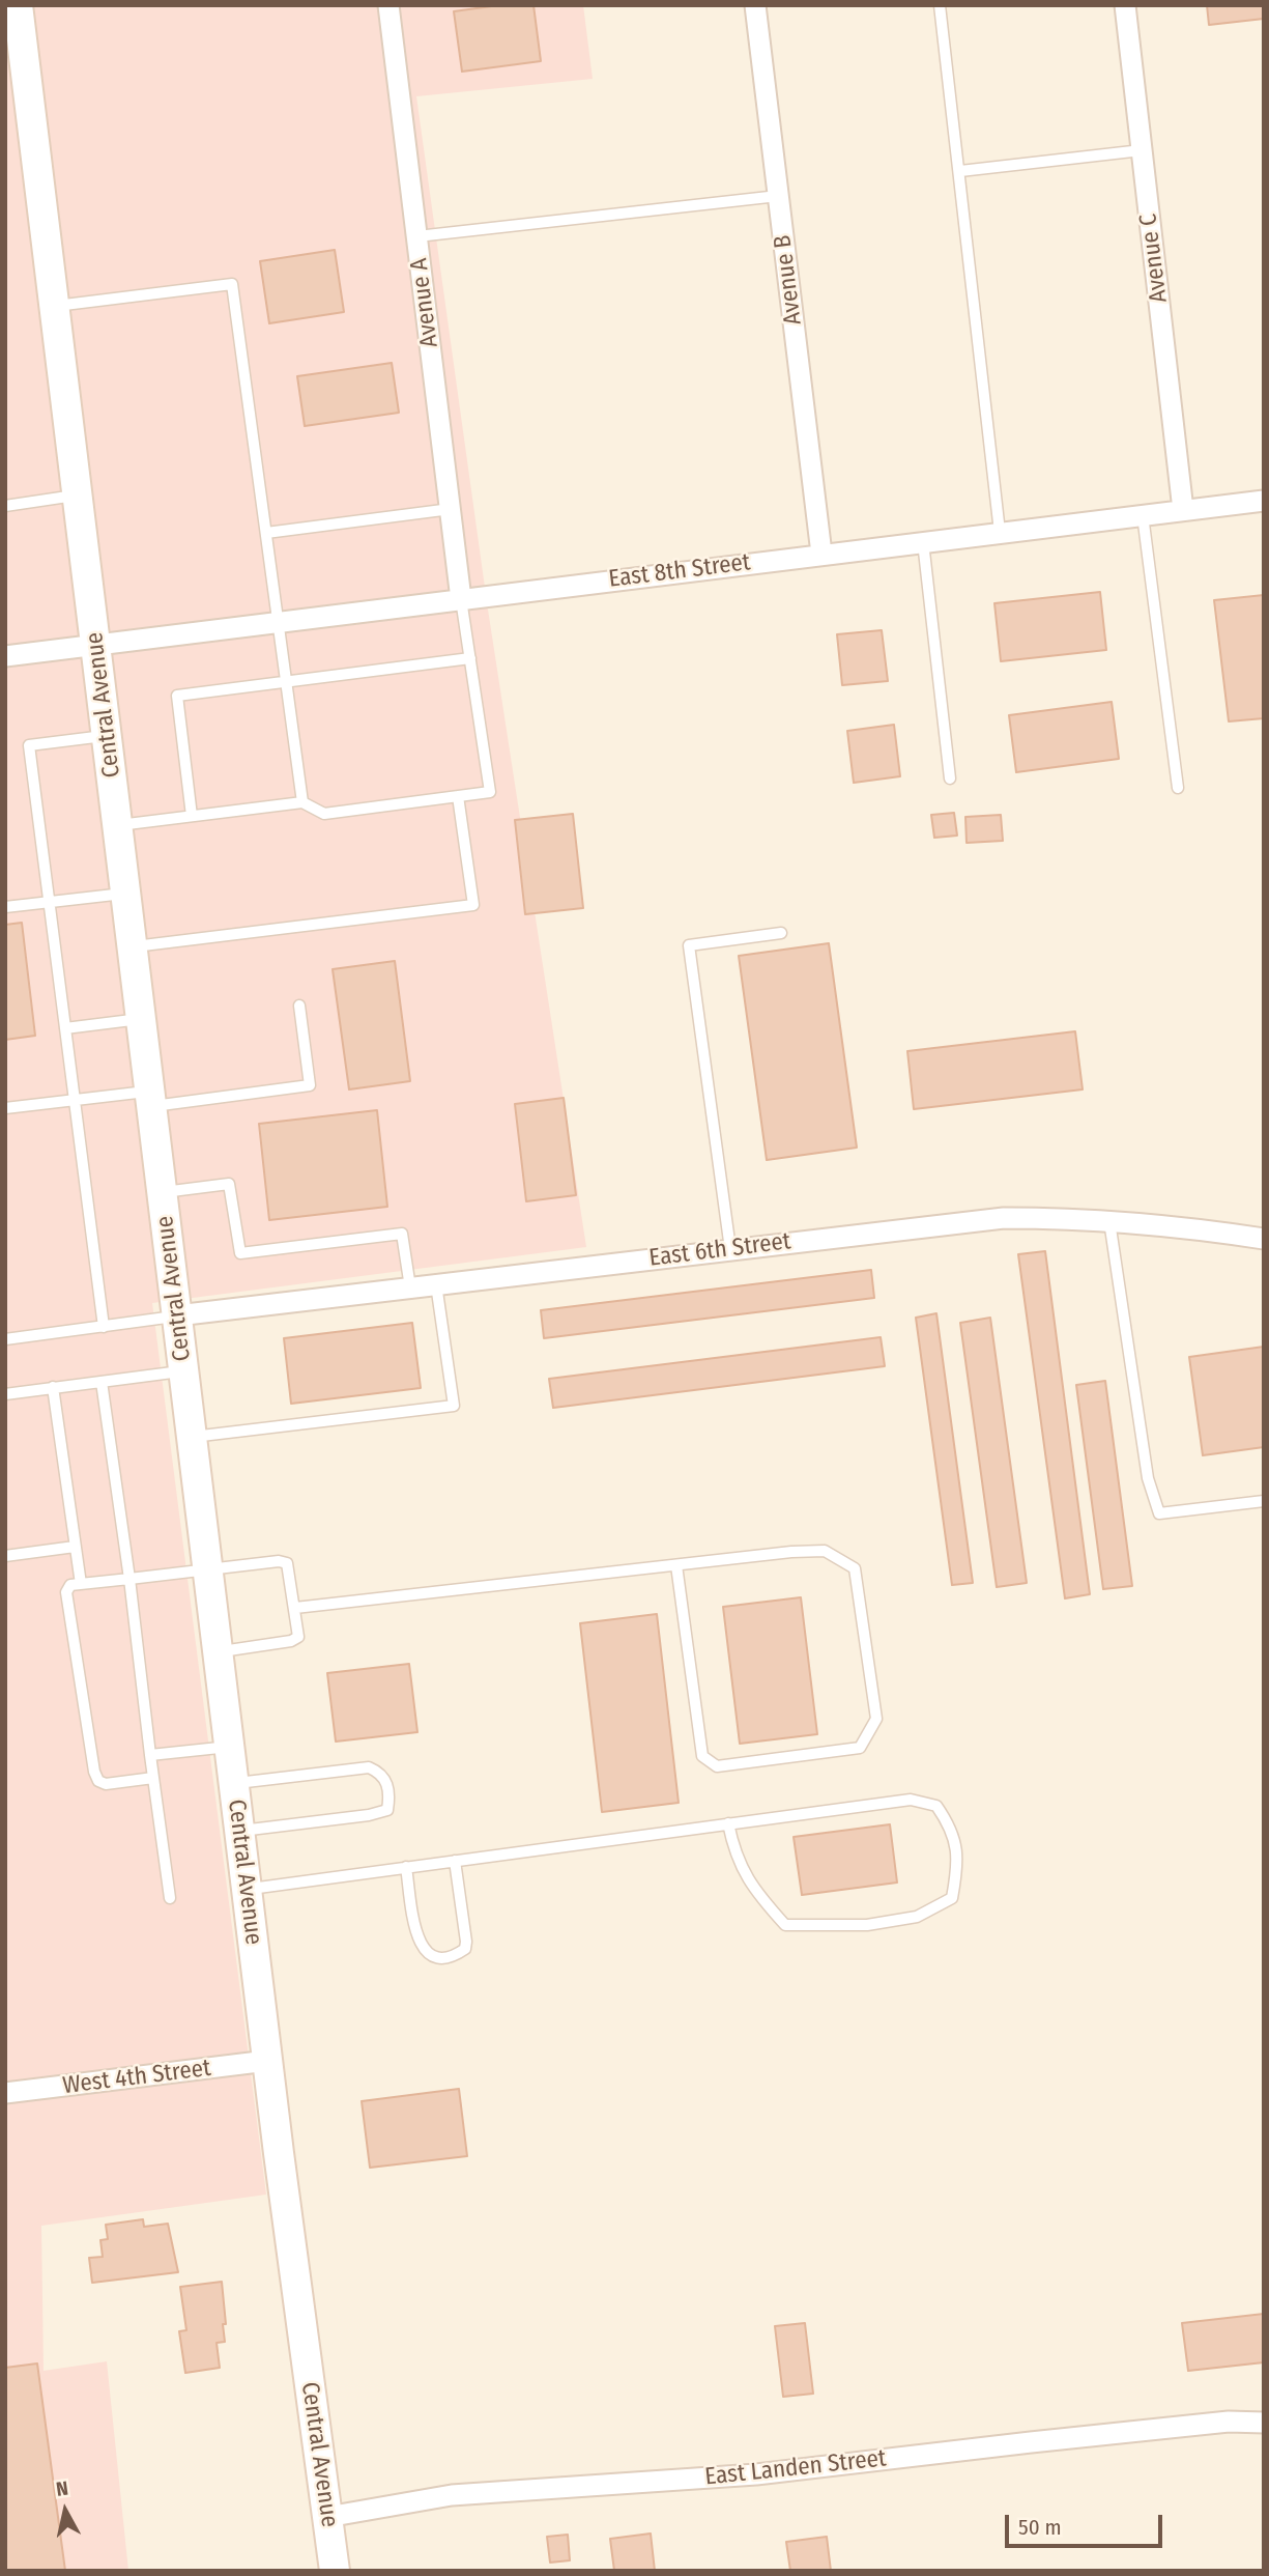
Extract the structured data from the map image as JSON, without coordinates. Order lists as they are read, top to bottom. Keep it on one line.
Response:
{"streets":{"street":["Avenue C","Avenue B","Avenue A","East 8th Street","Central Avenue","East 6th Street","West 4th Street","East Landen Street"]},"crossings":[["Avenue C","East 8th Street"],["Avenue B","East 8th Street"],["Avenue A","East 8th Street"],["East 8th Street","Central Avenue"],["Central Avenue","East 6th Street"],["Central Avenue","West 4th Street"],["Central Avenue","East Landen Street"]],"scale_bar":"50 m","north":"top"}
